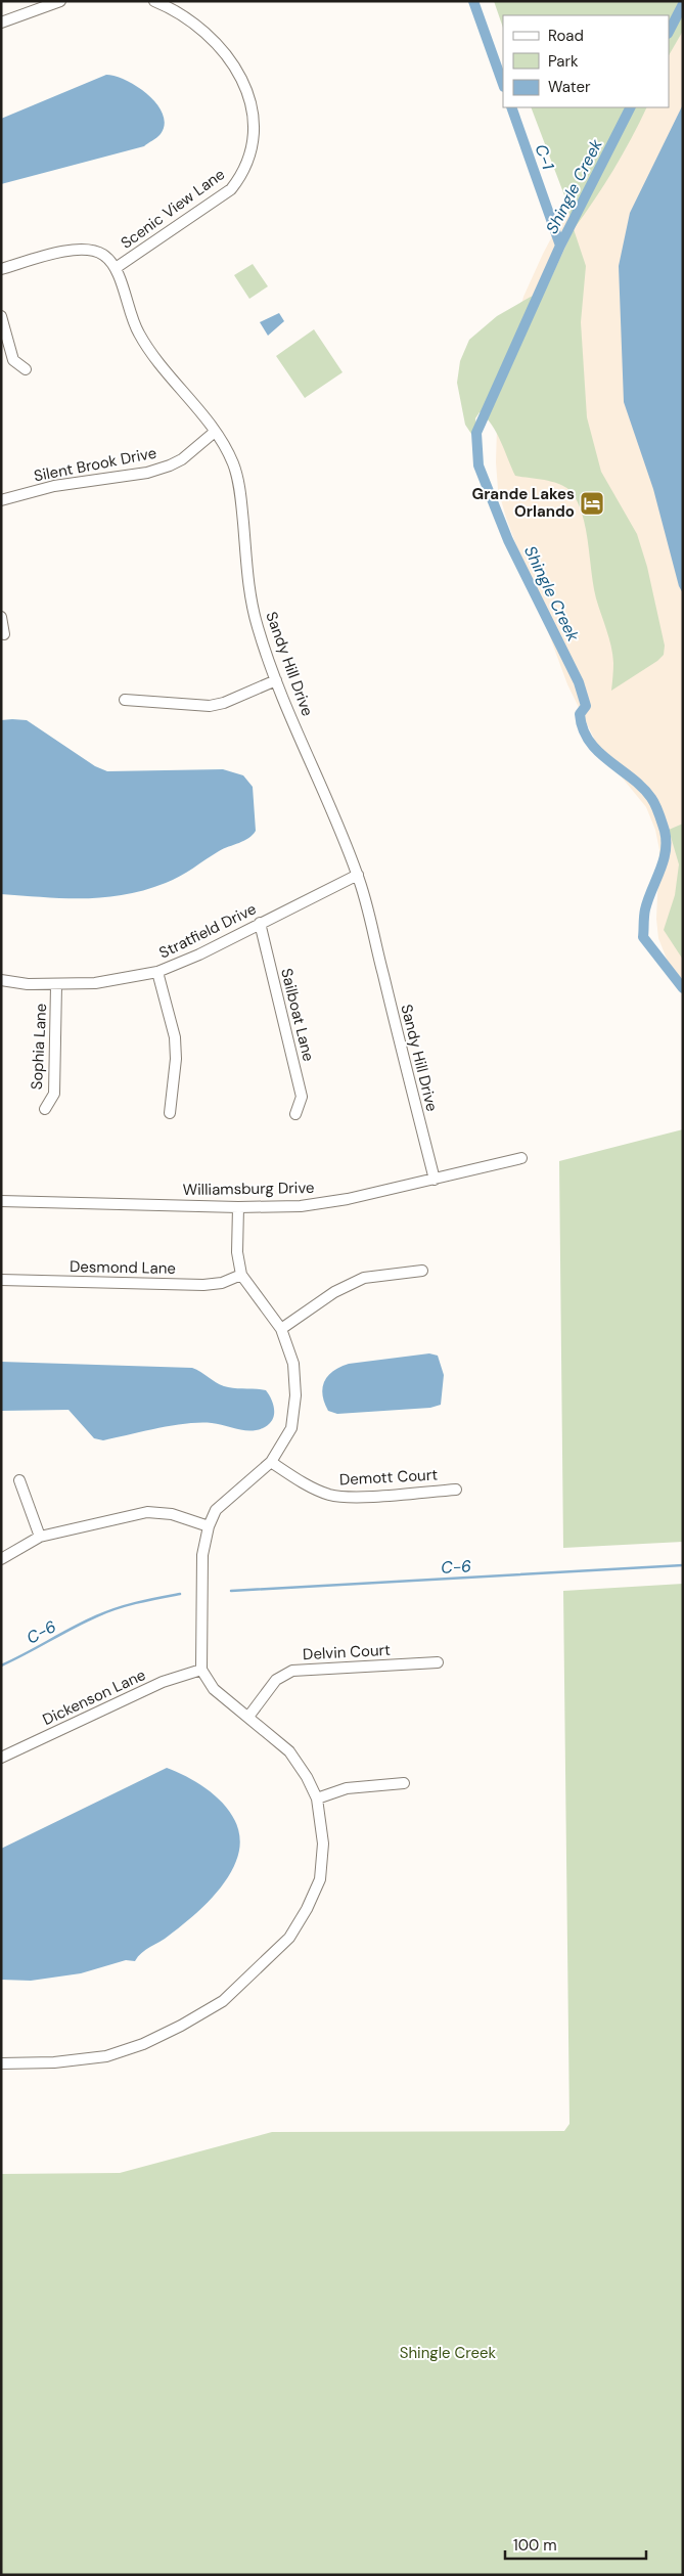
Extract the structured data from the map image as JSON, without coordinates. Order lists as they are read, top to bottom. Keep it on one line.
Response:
{"streets":{"street":["Scenic View Lane","Silent Brook Drive","Sandy Hill Drive","Stratfield Drive","Sailboat Lane","Sophia Lane","Williamsburg Drive","Desmond Lane","Demott Court","Delvin Court","Dickenson Lane"]},"crossings":[["Scenic View Lane","Sandy Hill Drive"],["Silent Brook Drive","Sandy Hill Drive"],["Sandy Hill Drive","Stratfield Drive"],["Sandy Hill Drive","Williamsburg Drive"],["Stratfield Drive","Sailboat Lane"],["Stratfield Drive","Sophia Lane"]],"water":["C-1","Shingle Creek","C-6"],"parks":["Shingle Creek"],"places":{"hotel":["Grande Lakes Orlando"]},"legend":["Road","Park","Water"],"scale_bar":"100 m"}
